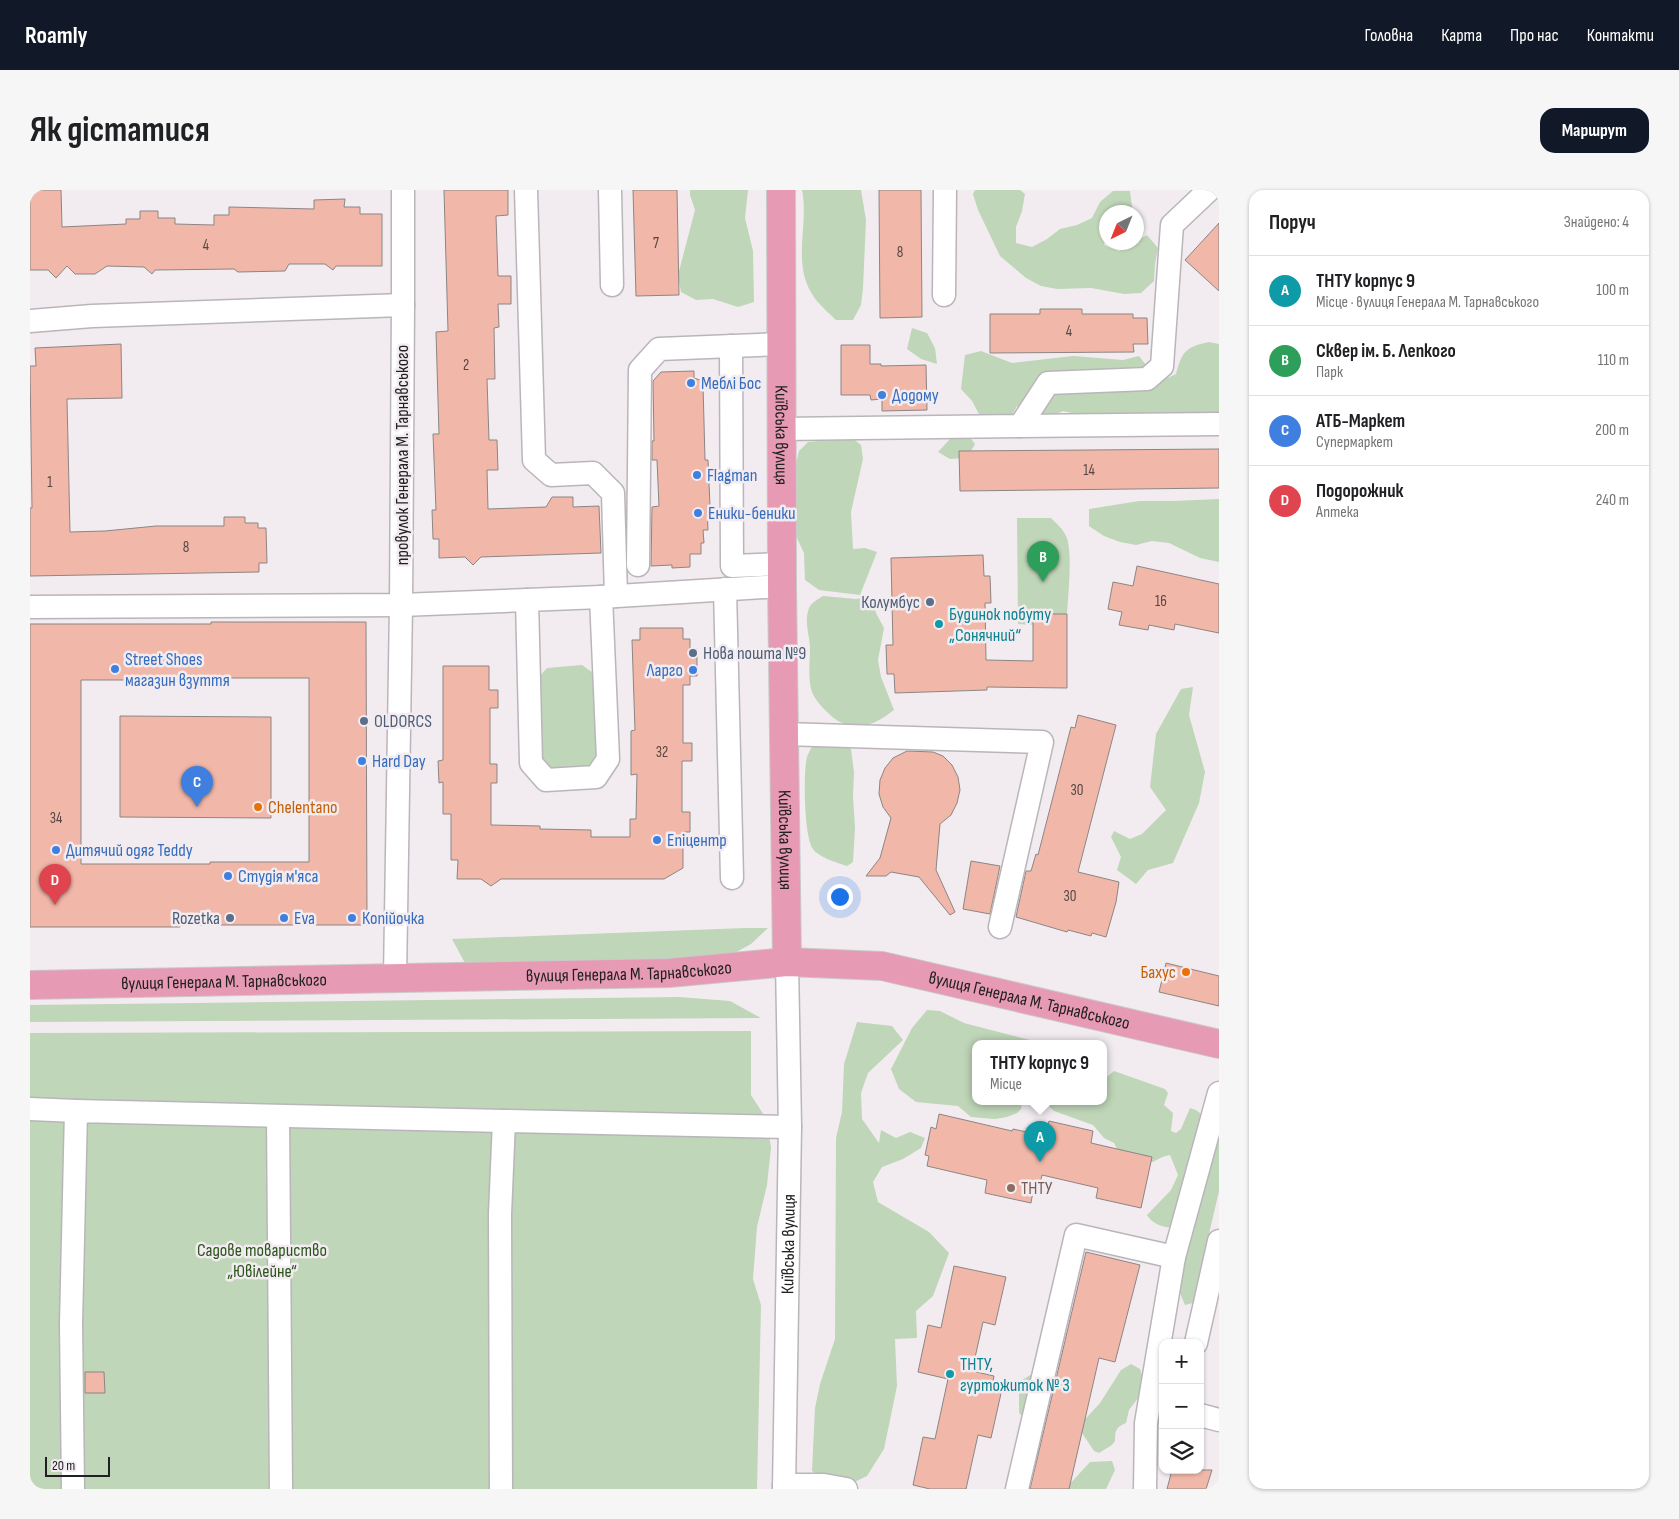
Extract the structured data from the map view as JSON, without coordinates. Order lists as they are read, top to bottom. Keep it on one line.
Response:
{"streets":{"main road":["Київська вулиця","вулиця Генерала М. Тарнавського"],"street":["провулок Генерала М. Тарнавського"]},"crossings":[["Київська вулиця","вулиця Генерала М. Тарнавського"],["провулок Генерала М. Тарнавського","вулиця Генерала М. Тарнавського"]],"parks":["Садове товариство „Ювілейне“"],"places":["Меблі Бос","Додому","Flagman","Еники-беники","Колумбус","Будинок побуту „Сонячний“","Нова пошта №9","Street Shoes магазин взуття","Ларго","OLDORCS","Hard Day","Chelentano","Епіцентр","Дитячий одяг Teddy","Студія м'яса","Rozetka","Eva","Копійочка","Бахус","ТНТУ","ТНТУ, гуртожиток № 3"],"house_numbers":["7","4","8","4","2","14","1","8","16","32","30","34","30"],"scale_bar":"20 m","north":"bottom left","page":{"header":"Roamly","nav":["Головна","Карта","Про нас","Контакти"],"buttons":"Маршрут","title":"Як дістатися","heading":["Поруч","Знайдено: 4"],"list":[{"mark":"A","name":"ТНТУ корпус 9","note":"Місце · вулиця Генерала М. Тарнавського","value":"100 m"},{"mark":"B","name":"Сквер ім. Б. Лепкого","note":"Парк","value":"110 m"},{"mark":"C","name":"АТБ-Маркет","note":"Супермаркет","value":"200 m"},{"mark":"D","name":"Подорожник","note":"Аптека","value":"240 m"}],"pins":["B","C","D","A"],"popup":["ТНТУ корпус 9","Місце"],"map_buttons":["+","−"],"scale":"20 m"}}
